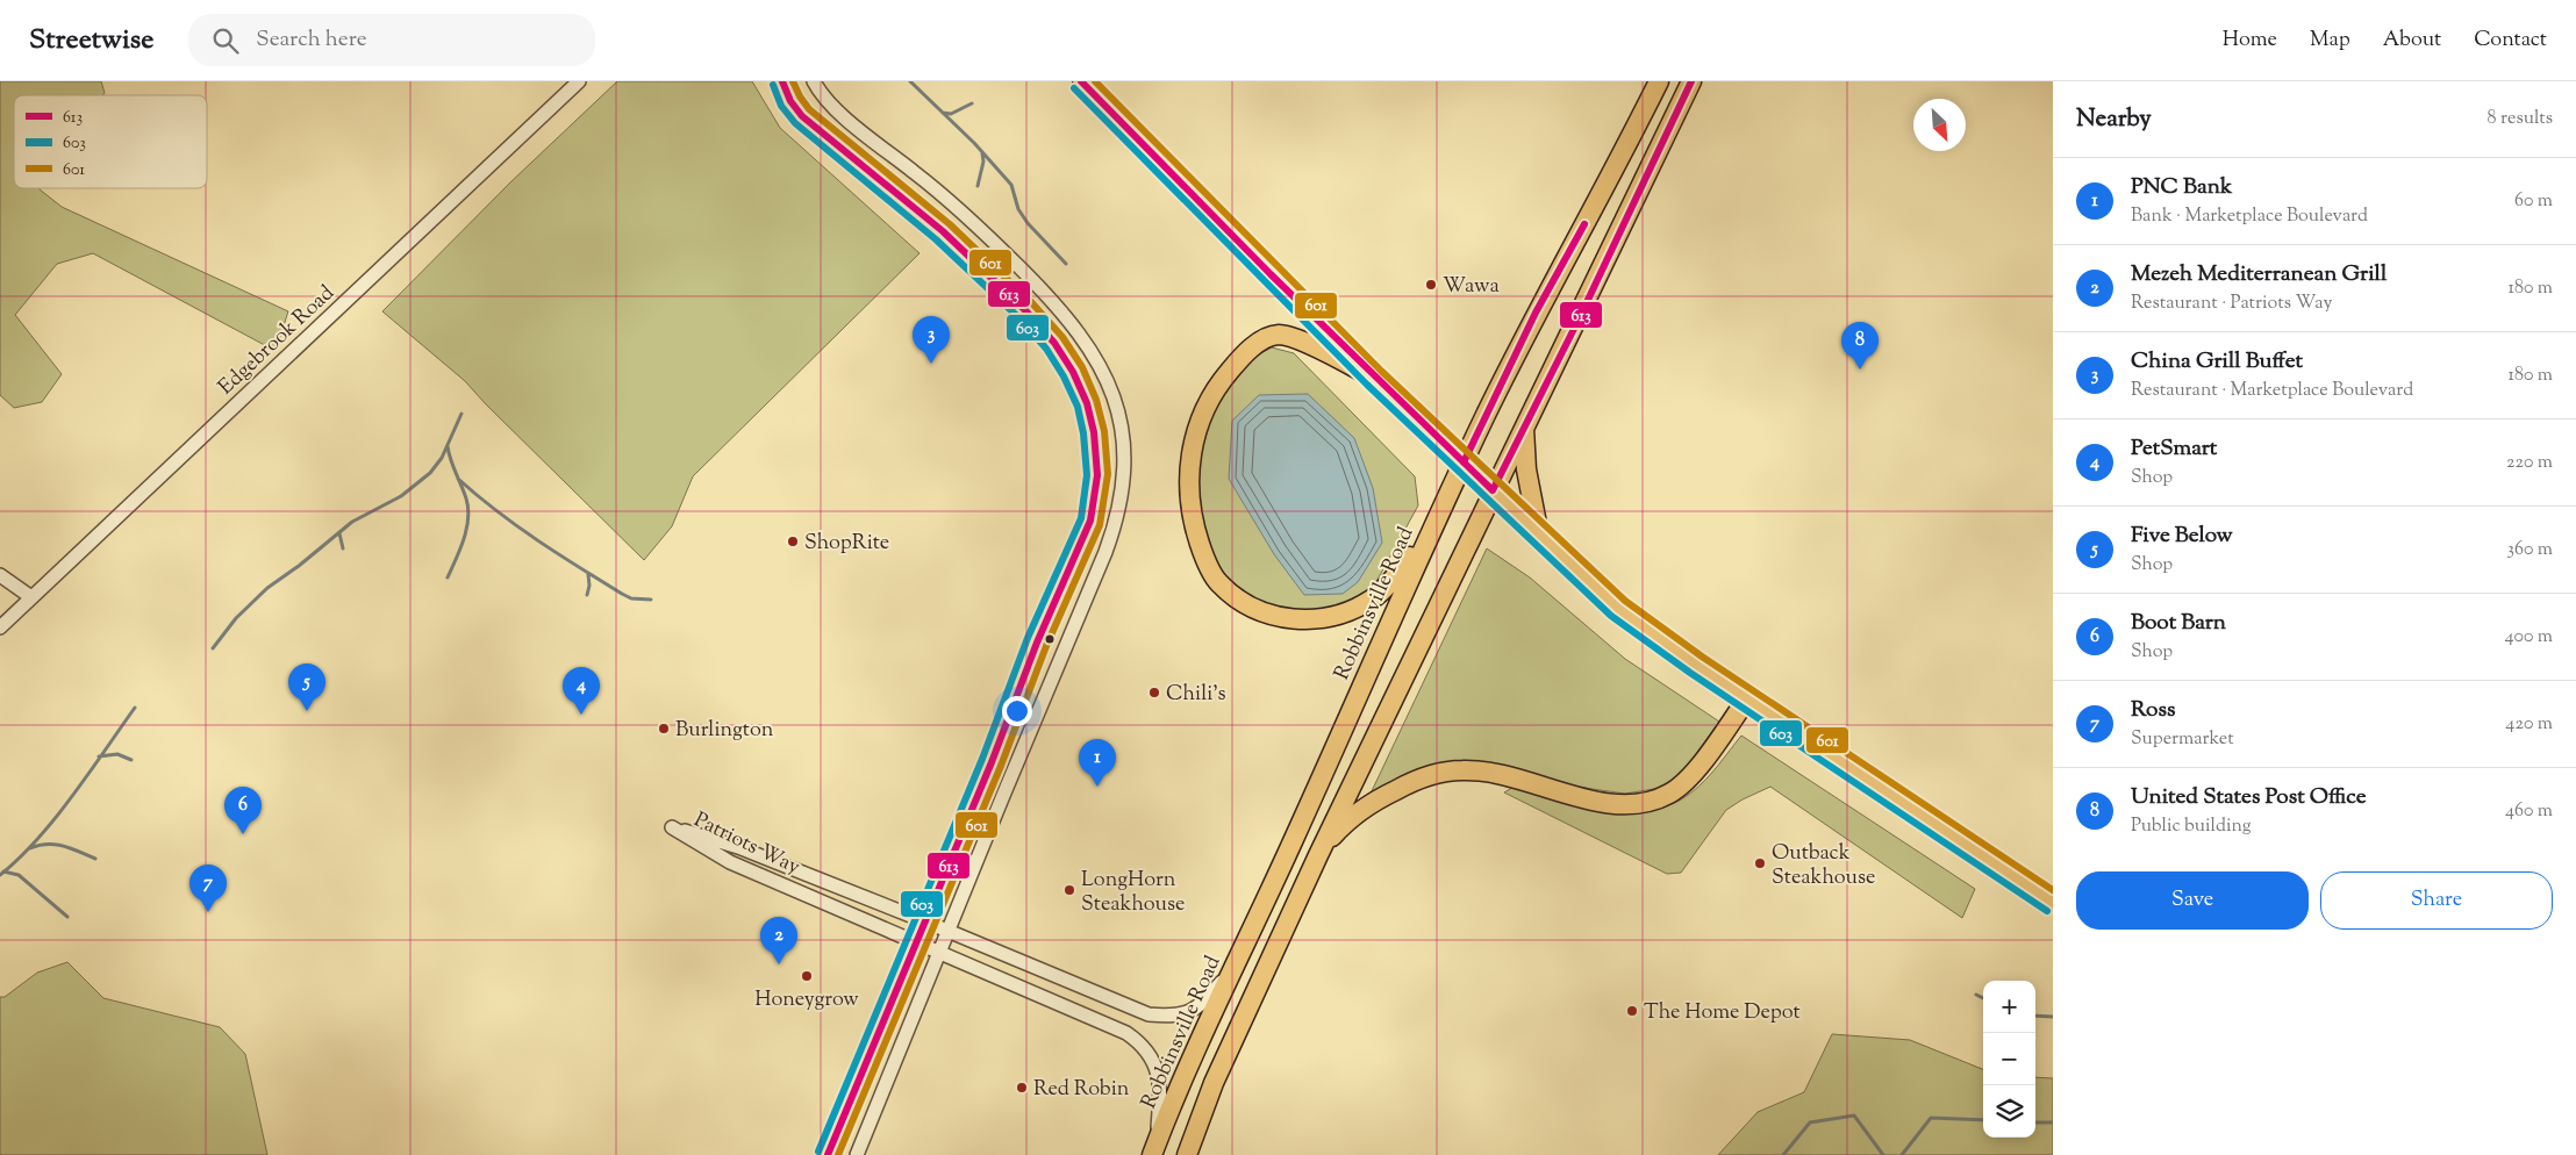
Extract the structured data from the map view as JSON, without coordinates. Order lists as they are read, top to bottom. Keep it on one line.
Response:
{"streets":{"highway":["Robbinsville Road"],"street":["Edgebrook Road","Patriots Way"]},"crossings":[["Robbinsville Road","Patriots Way"]],"places":["Wawa","ShopRite","Chili's","Burlington","Outback Steakhouse","LongHorn Steakhouse","Honeygrow","The Home Depot","Red Robin"],"lines":["transit line 613","transit line 601","transit line 603"],"legend":["613","603","601"],"north":"bottom right","page":{"header":"Streetwise","search":"Search here","nav":["Home","Map","About","Contact"],"heading":["Nearby","8 results"],"list":[{"mark":"1","name":"PNC Bank","note":"Bank · Marketplace Boulevard","value":"60 m"},{"mark":"2","name":"Mezeh Mediterranean Grill","note":"Restaurant · Patriots Way","value":"180 m"},{"mark":"3","name":"China Grill Buffet","note":"Restaurant · Marketplace Boulevard","value":"180 m"},{"mark":"4","name":"PetSmart","note":"Shop","value":"220 m"},{"mark":"5","name":"Five Below","note":"Shop","value":"360 m"},{"mark":"6","name":"Boot Barn","note":"Shop","value":"400 m"},{"mark":"7","name":"Ross","note":"Supermarket","value":"420 m"},{"mark":"8","name":"United States Post Office","note":"Public building","value":"460 m"}],"pins":["3","8","5","4","1","6","7","2"],"buttons":["Save","Share"],"map_buttons":["+","−"]}}
